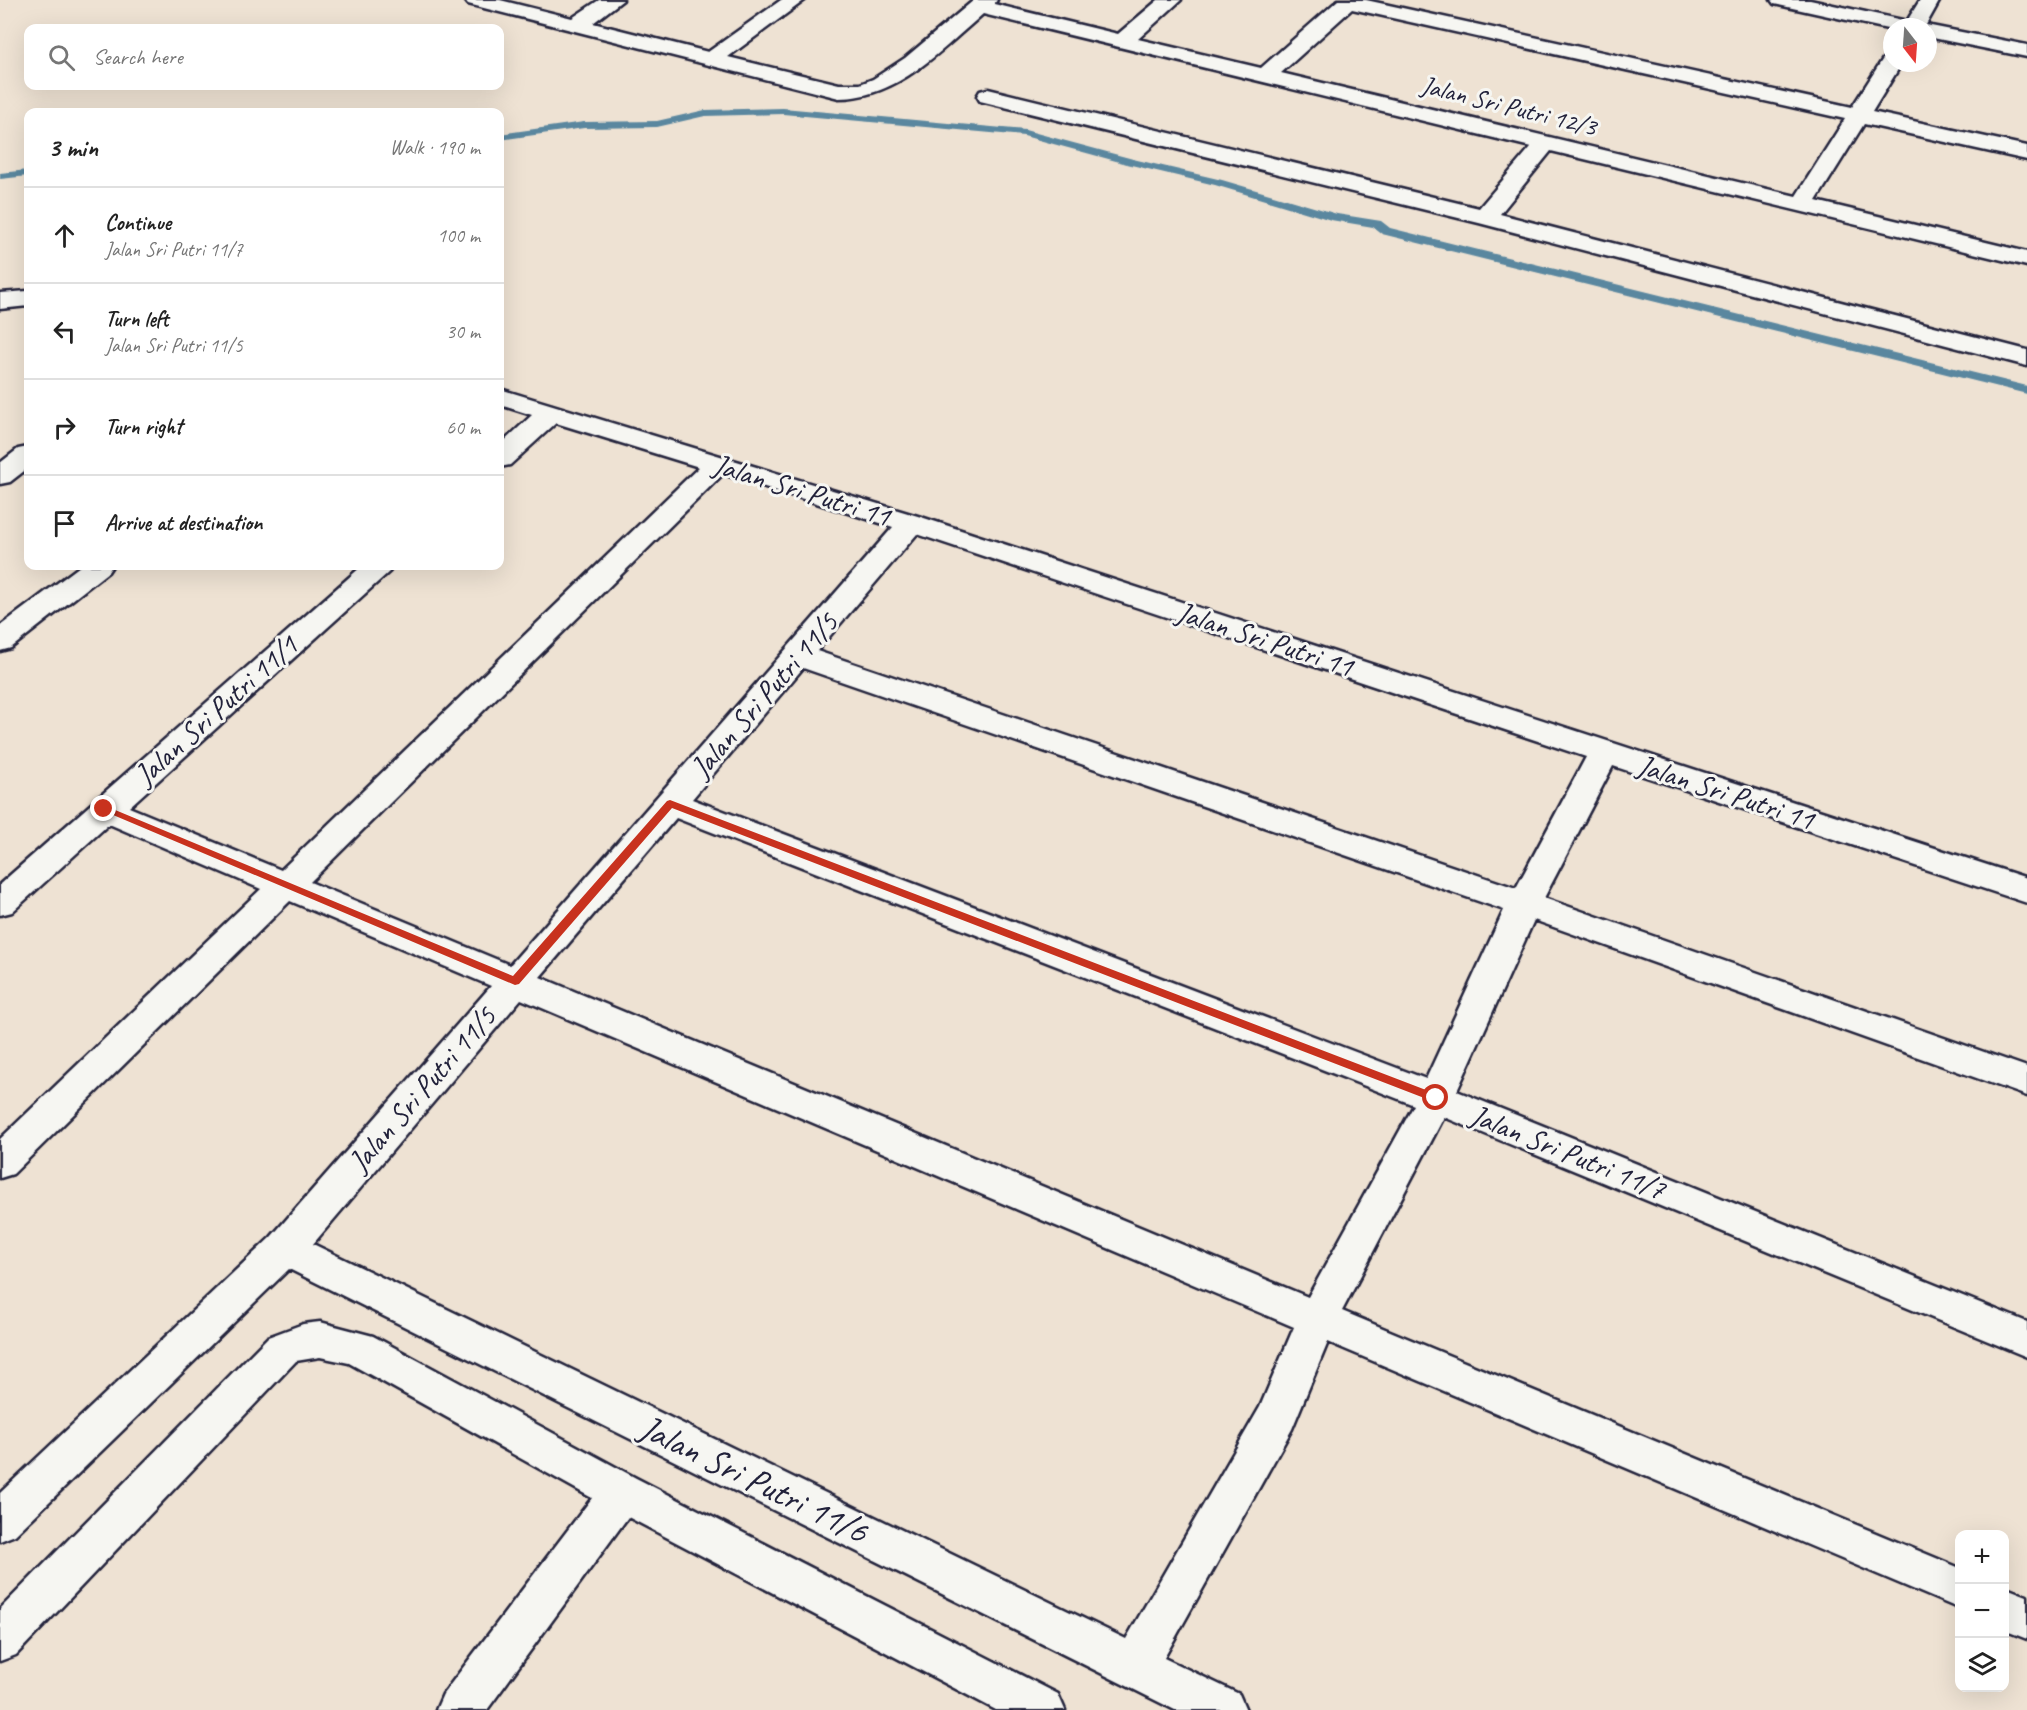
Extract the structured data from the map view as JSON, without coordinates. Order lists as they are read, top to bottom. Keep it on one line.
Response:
{"streets":{"street":["Jalan Sri Putri 12/3","Jalan Sri Putri 11","Jalan Sri Putri 11/5","Jalan Sri Putri 11/1","Jalan Sri Putri 11/7","Jalan Sri Putri 11/6"]},"crossings":[["Jalan Sri Putri 11","Jalan Sri Putri 11/5"],["Jalan Sri Putri 11/5","Jalan Sri Putri 11/7"],["Jalan Sri Putri 11/5","Jalan Sri Putri 11/6"]],"north":"bottom","page":{"search":"Search here","heading":["3 min","Walk · 190 m"],"list":[["Continue","Jalan Sri Putri 11/7","100 m"],["Turn left","Jalan Sri Putri 11/5","30 m"],["Turn right","60 m"],"Arrive at destination"],"map_buttons":["+","−"]}}
